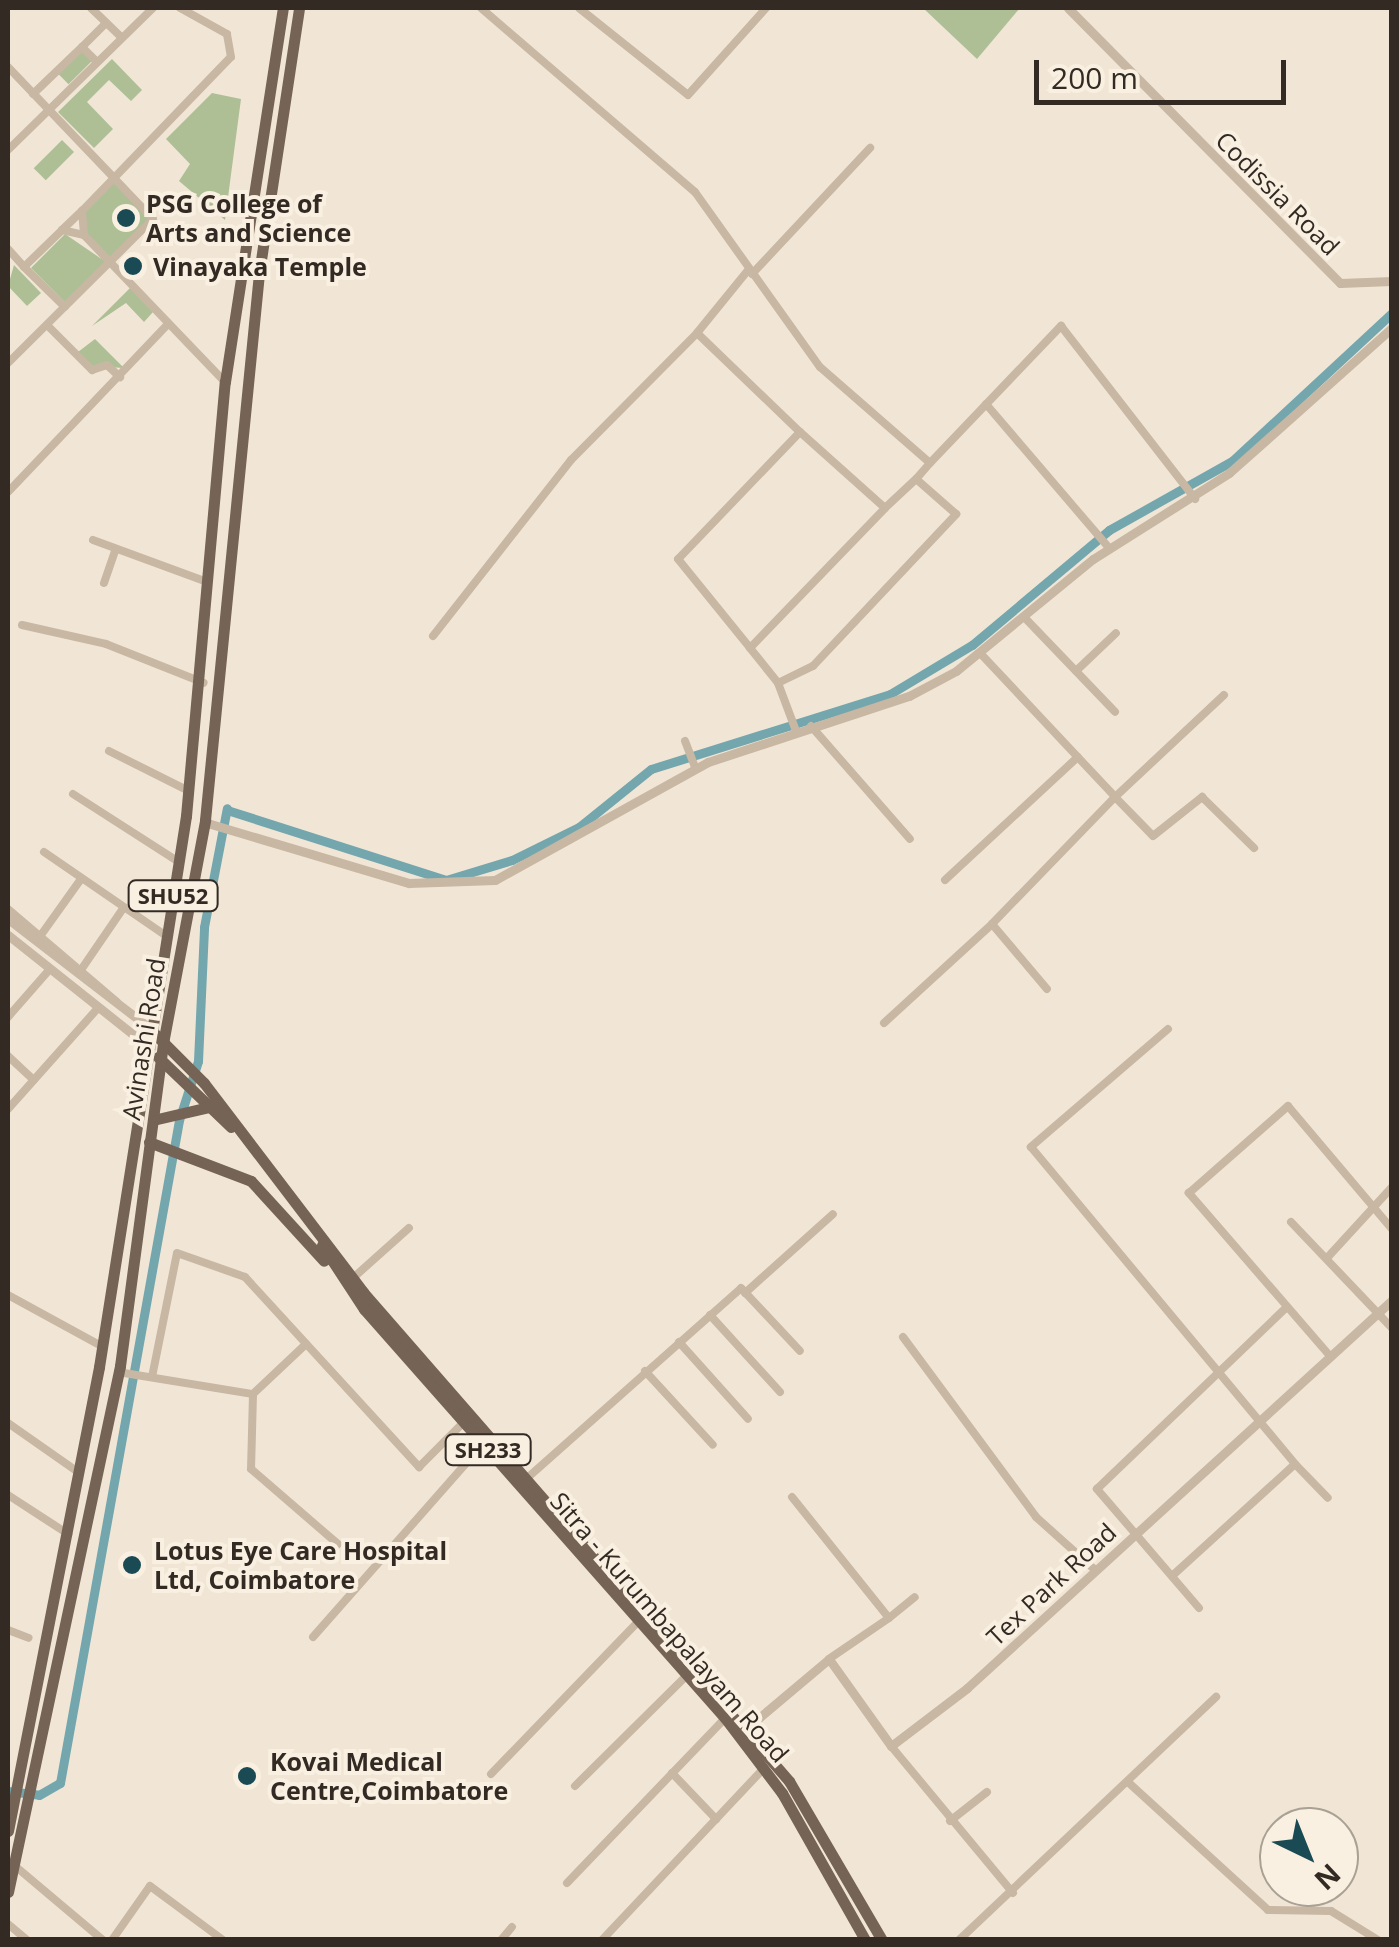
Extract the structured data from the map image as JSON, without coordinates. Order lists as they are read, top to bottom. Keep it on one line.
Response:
{"streets":{"main road":["SHU52","Avinashi Road","SH233","Sitra - Kurumbapalayam Road"],"street":["Codissia Road","Tex Park Road"]},"crossings":[["Avinashi Road","Sitra - Kurumbapalayam Road"]],"places":["PSG College of Arts and Science","Vinayaka Temple","Lotus Eye Care Hospital Ltd, Coimbatore","Kovai Medical Centre,Coimbatore"],"scale_bar":"200 m","north":"bottom right"}
